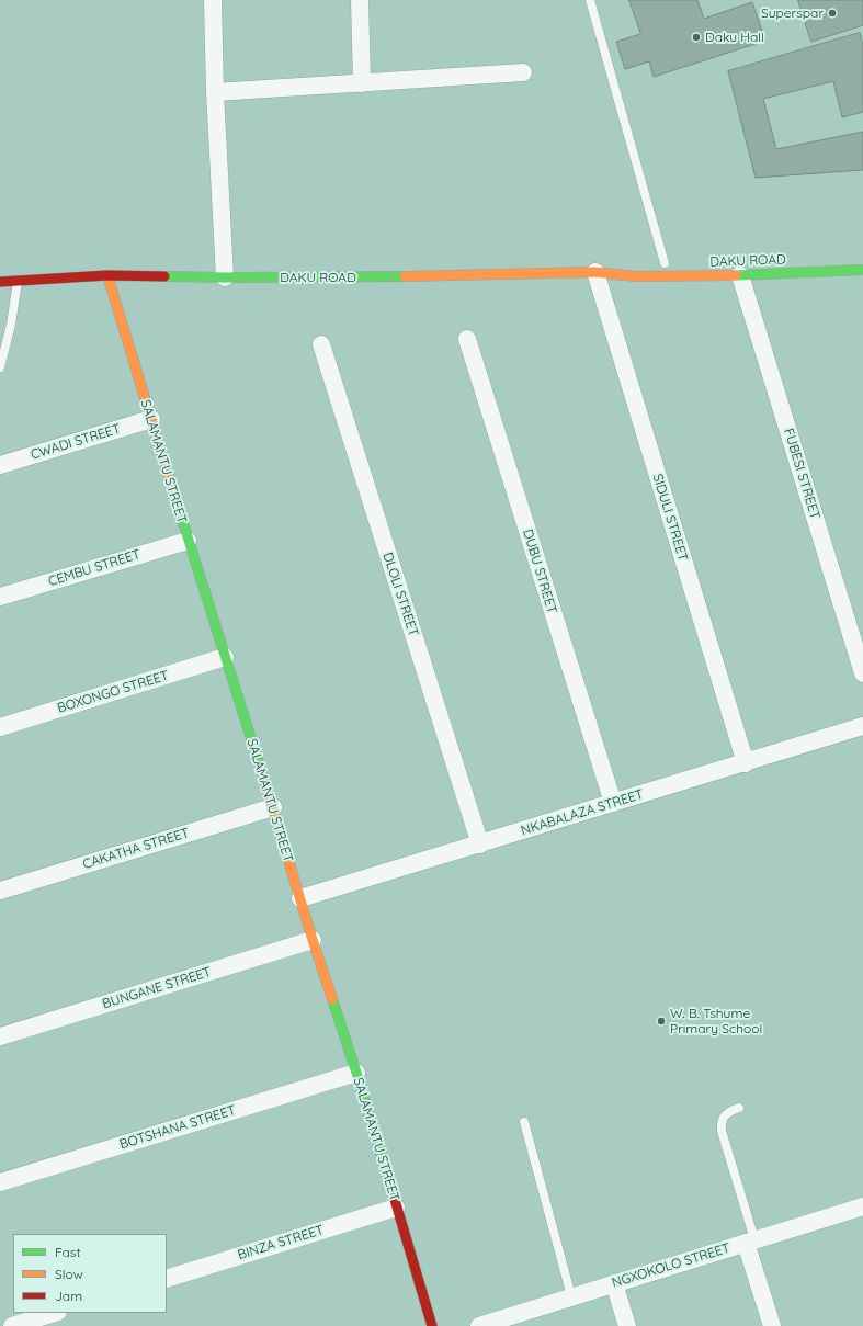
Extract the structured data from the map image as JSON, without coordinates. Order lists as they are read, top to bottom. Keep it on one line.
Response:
{"streets":{"street":["DAKU ROAD","CWADI STREET","SALAMANTU STREET","FUBESI STREET","SIDULI STREET","CEMBU STREET","DUBU STREET","DLOLI STREET","BOXONGO STREET","NKABALAZA STREET","CAKATHA STREET","BUNGANE STREET","BOTSHANA STREET","BINZA STREET","NGXOKOLO STREET"]},"crossings":[["DAKU ROAD","SALAMANTU STREET"],["DAKU ROAD","FUBESI STREET"],["DAKU ROAD","SIDULI STREET"],["CWADI STREET","SALAMANTU STREET"],["SALAMANTU STREET","CEMBU STREET"],["SALAMANTU STREET","BOXONGO STREET"],["SALAMANTU STREET","NKABALAZA STREET"],["SALAMANTU STREET","CAKATHA STREET"],["SALAMANTU STREET","BUNGANE STREET"],["SALAMANTU STREET","BOTSHANA STREET"],["SALAMANTU STREET","BINZA STREET"],["SIDULI STREET","NKABALAZA STREET"],["DUBU STREET","NKABALAZA STREET"],["DLOLI STREET","NKABALAZA STREET"]],"places":["Superspar","Daku Hall","W. B. Tshume Primary School"],"legend":["Fast","Slow","Jam"]}
